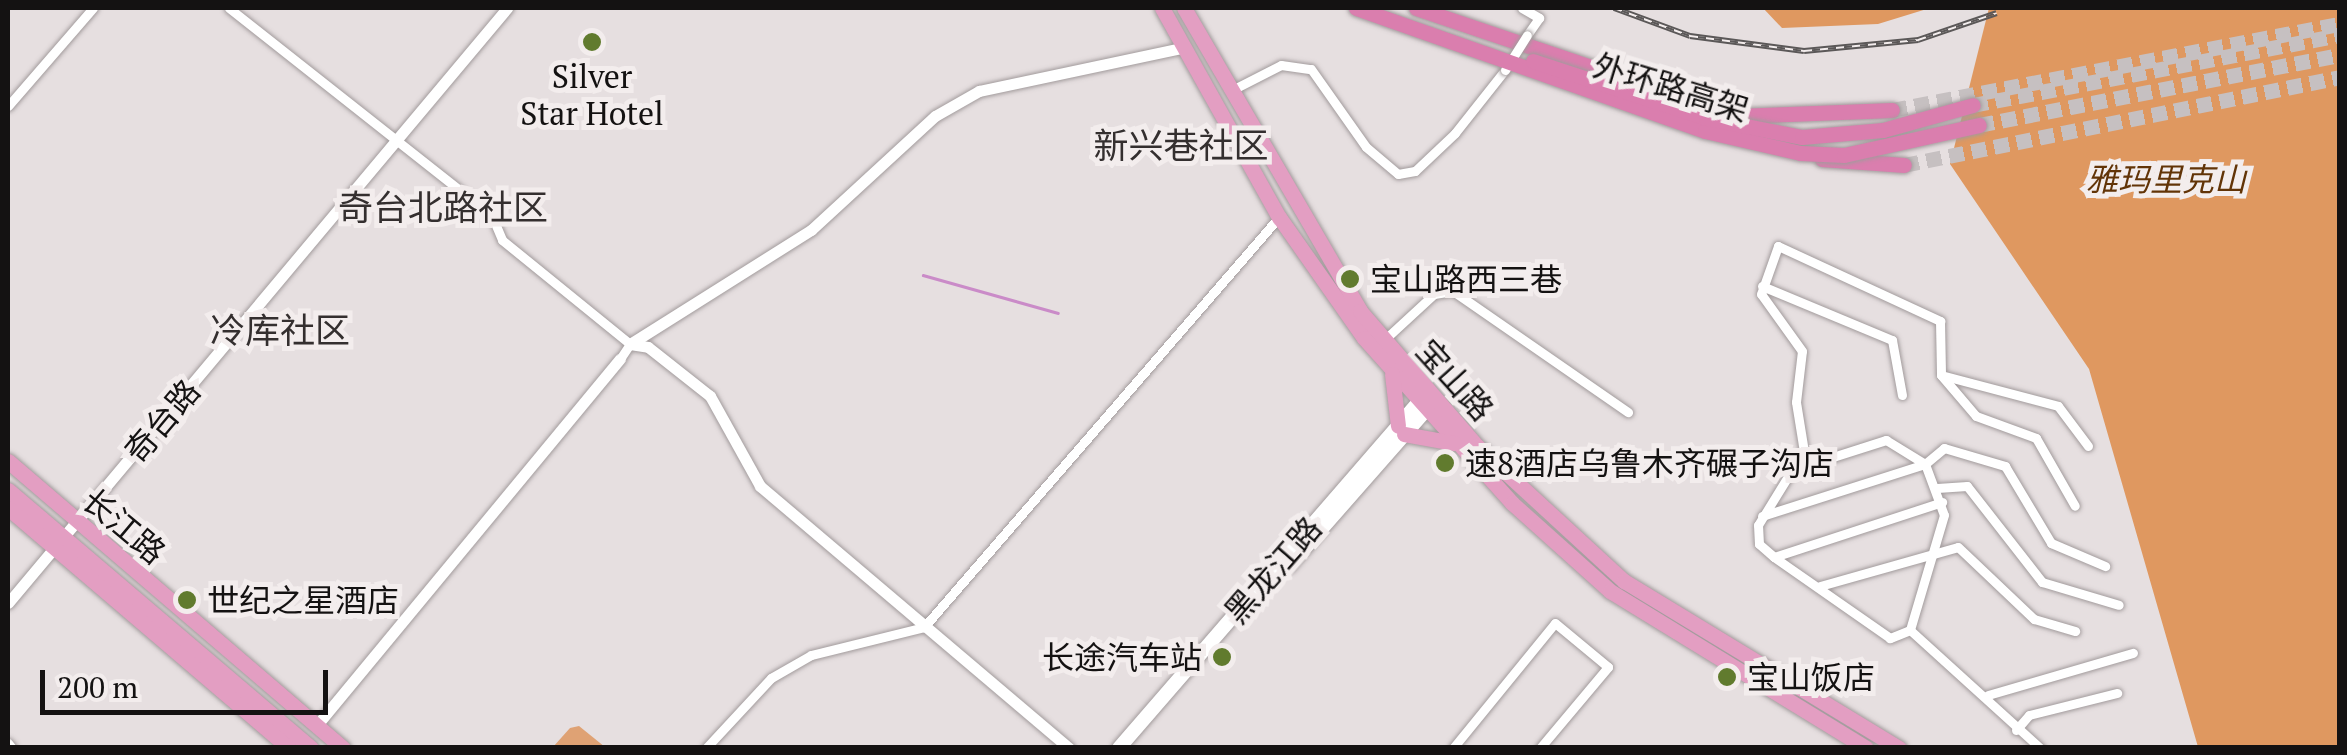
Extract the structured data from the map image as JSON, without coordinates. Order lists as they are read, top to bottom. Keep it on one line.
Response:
{"streets":{"highway":["外环路高架"],"main road":["宝山路","长江路","黑龙江路"],"street":["奇台路"]},"crossings":[["宝山路","黑龙江路"],["奇台路","长江路"]],"districts":["新兴巷社区","奇台北路社区","冷库社区"],"parks":["雅玛里克山"],"places":["Silver Star Hotel","宝山路西三巷","速8酒店乌鲁木齐碾子沟店","世纪之星酒店","长途汽车站","宝山饭店"],"scale_bar":"200 m"}
